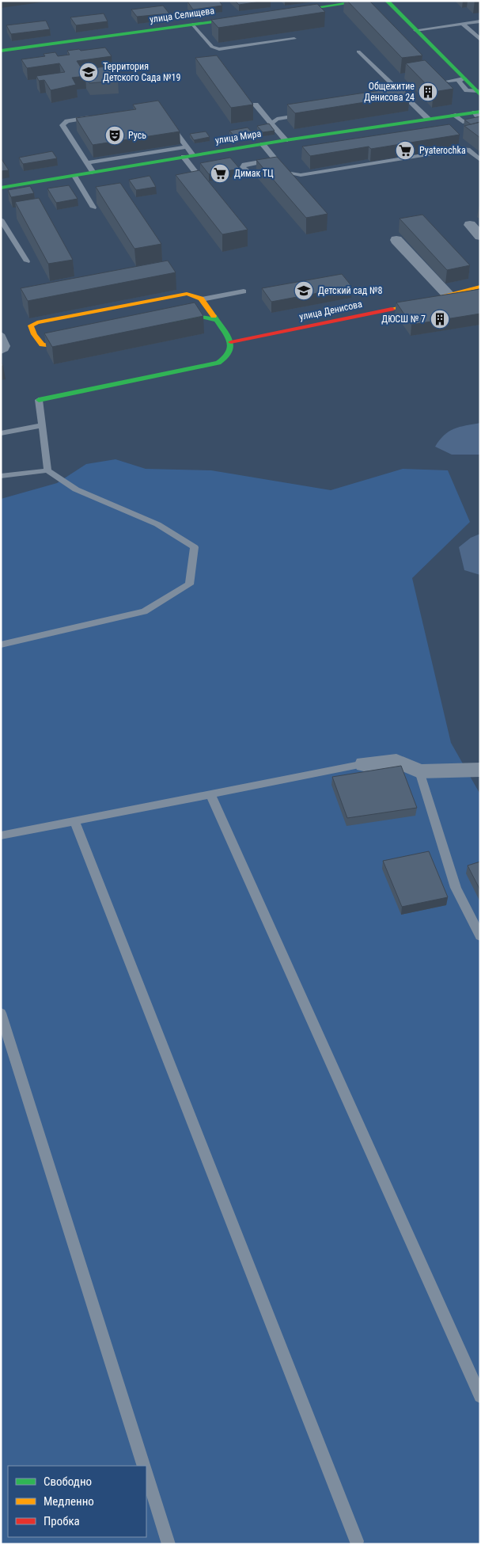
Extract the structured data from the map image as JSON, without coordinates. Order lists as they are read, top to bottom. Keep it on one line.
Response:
{"streets":{"street":["улица Селищева","улица Мира","улица Денисова"]},"places":{"school or university":["Территория Детского Сада №19","Детский сад №8"],"building":["Общежитие Денисова 24","ДЮСШ № 7"],"theatre":["Русь"],"supermarket":["Pyaterochka","Димак ТЦ"]},"legend":["Свободно","Медленно","Пробка"]}
